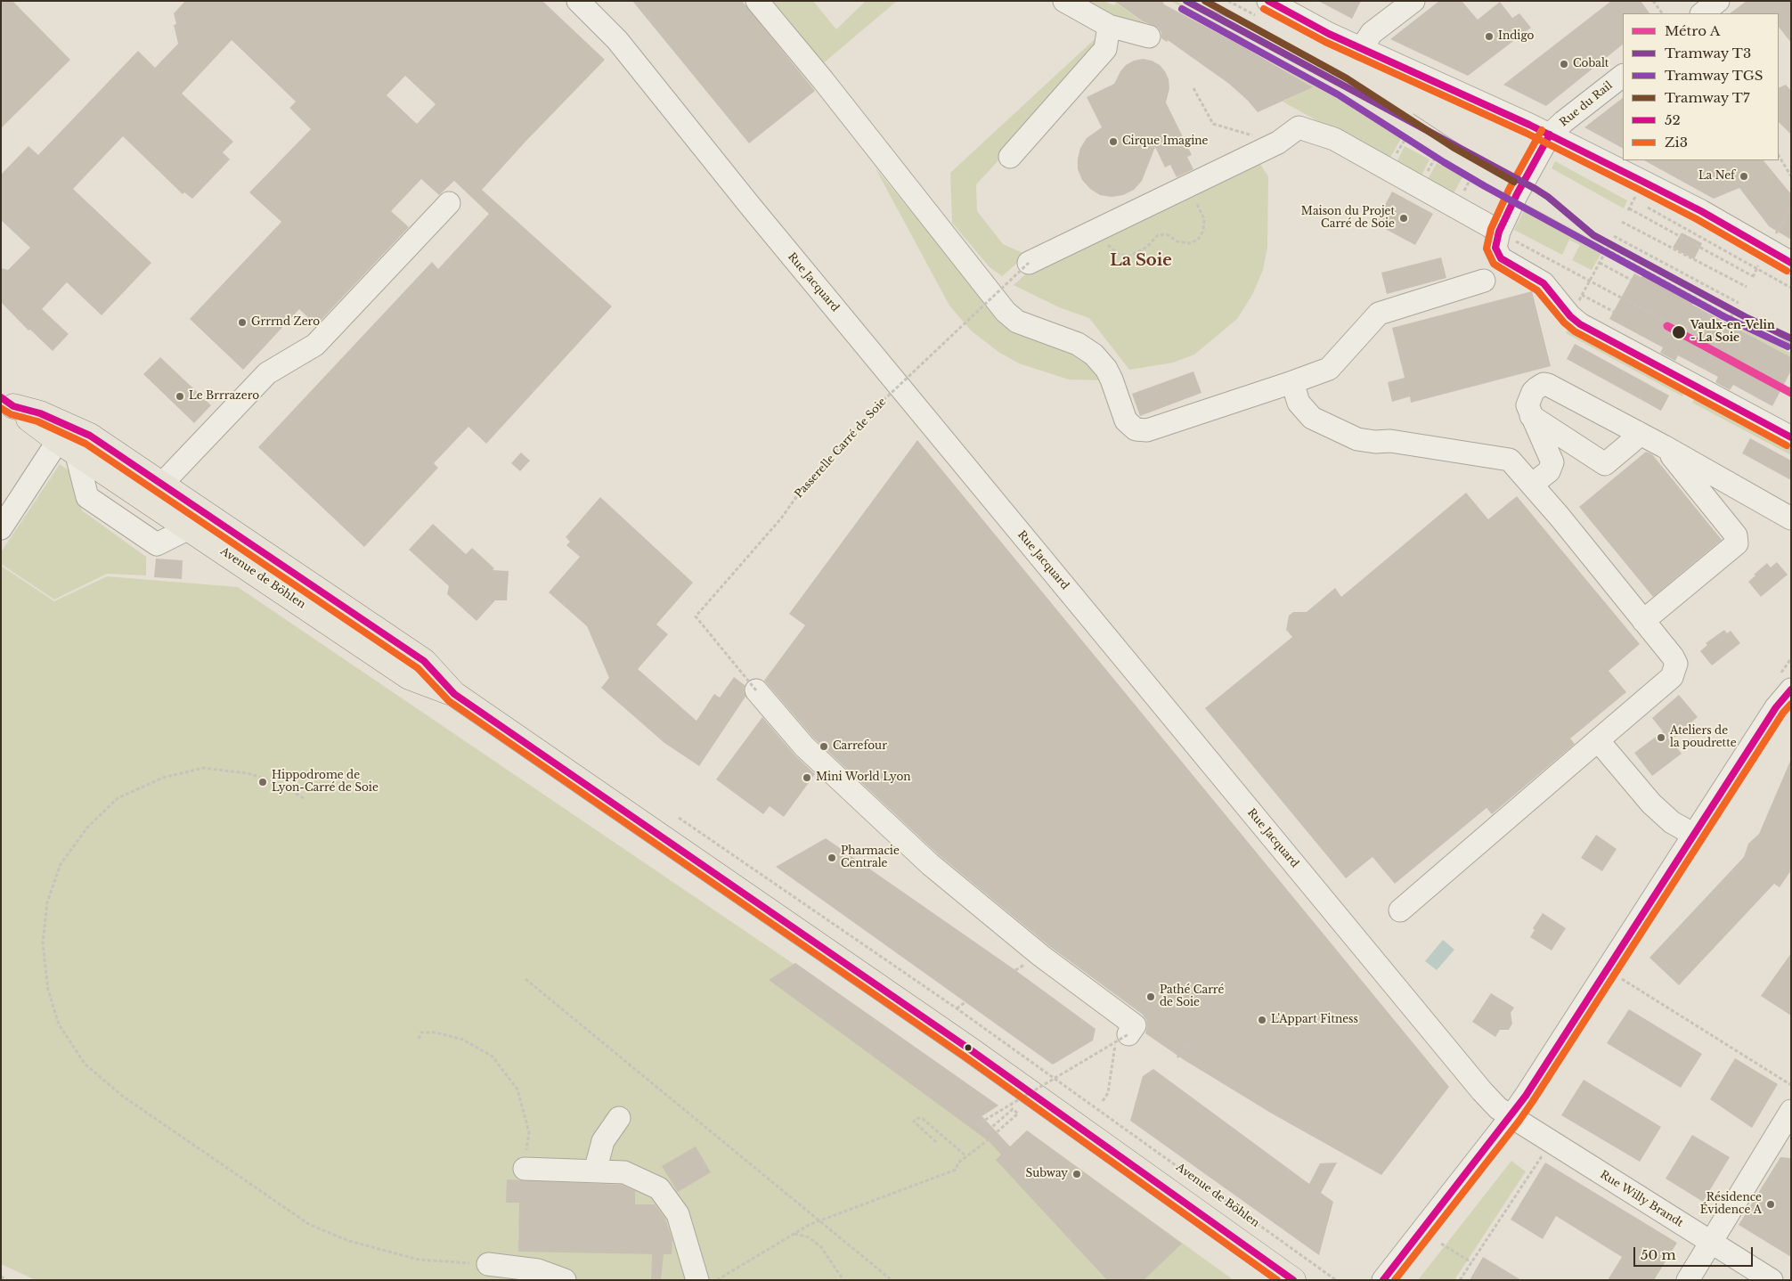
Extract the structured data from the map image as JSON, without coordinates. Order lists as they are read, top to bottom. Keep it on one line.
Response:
{"streets":{"main road":["Avenue de Böhlen"],"street":["Rue du Rail","Rue Jacquard","Rue Willy Brandt"],"path":["Passerelle Carré de Soie"]},"crossings":[["Rue Jacquard","Rue Willy Brandt"]],"districts":["La Soie"],"places":["Indigo","Cobalt","Cirque Imagine","La Nef","Maison du Projet Carré de Soie","Grrrnd Zero","Vaulx-en-Velin - La Soie","Le Brrrazero","Ateliers de la poudrette","Carrefour","Mini World Lyon","Hippodrome de Lyon-Carré de Soie","Pharmacie Centrale","Pathé Carré de Soie","L'Appart Fitness","Subway","Résidence Évidence A"],"lines":["tram line T3","tram line T7","transit line 52","tram line TGS","transit line Zi3","metro line A"],"legend":["Métro A","Tramway T3","Tramway TGS","Tramway T7","52","Zi3"],"scale_bar":"50 m"}
